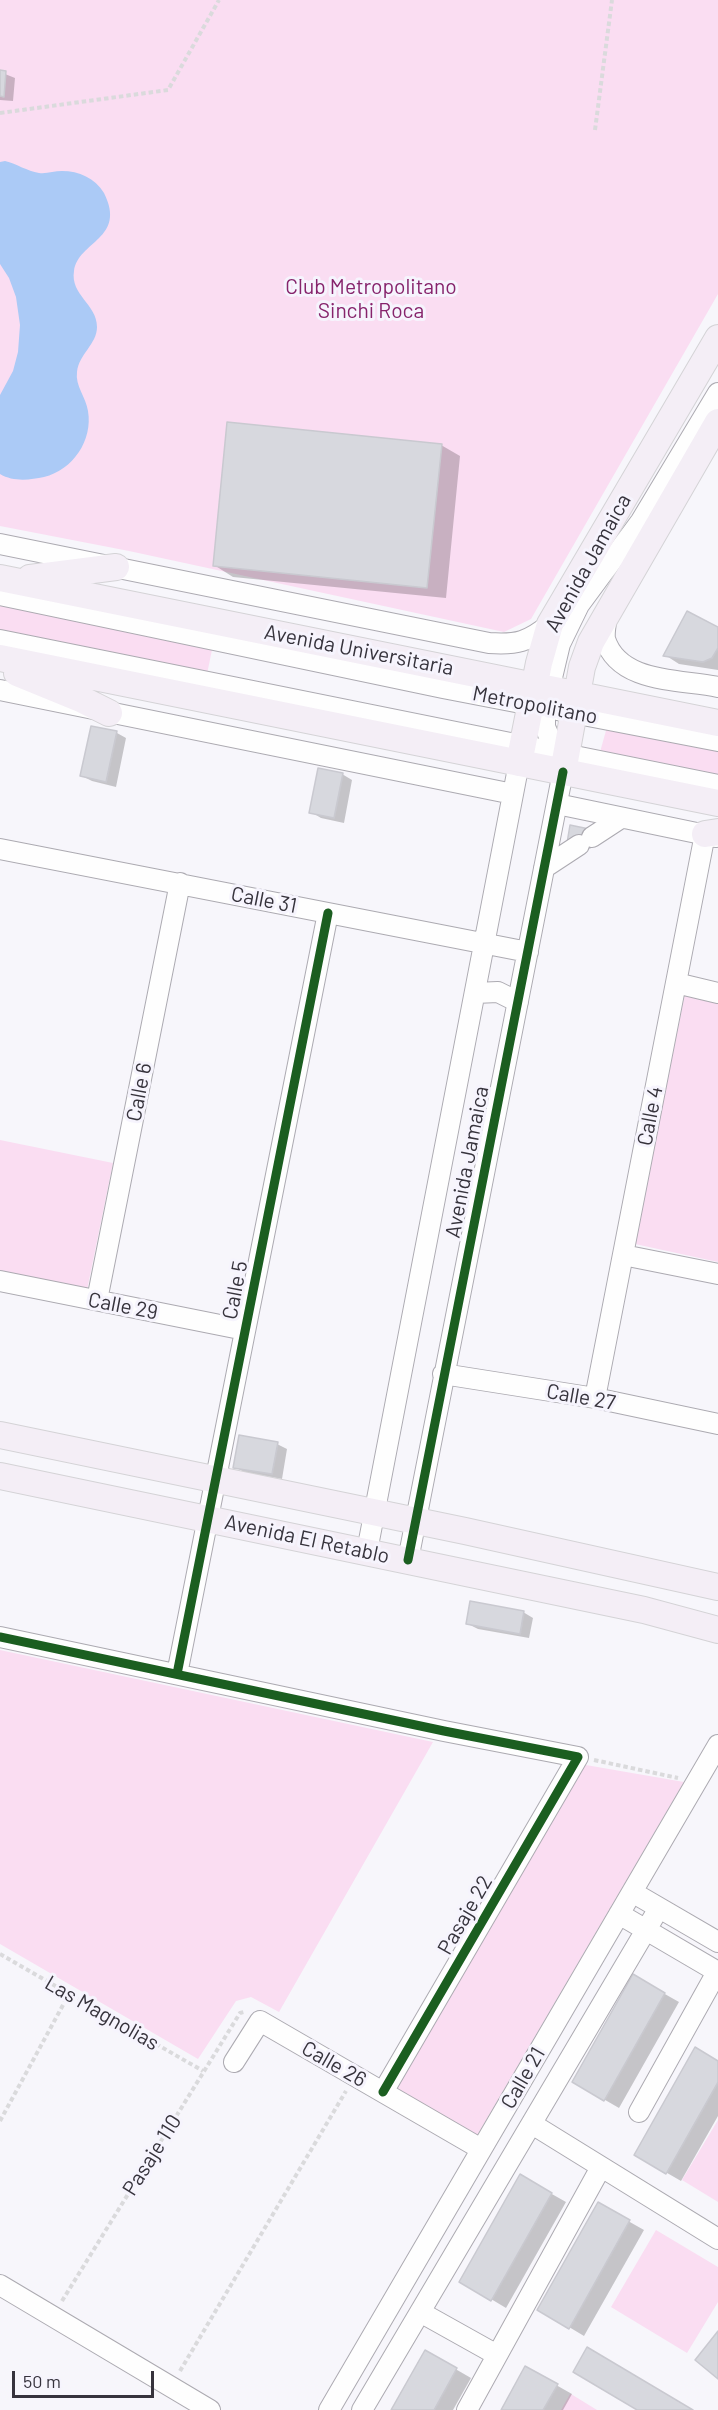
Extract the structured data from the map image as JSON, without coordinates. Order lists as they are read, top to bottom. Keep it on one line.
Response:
{"streets":{"main road":["Avenida Jamaica","Avenida Universitaria","Avenida El Retablo"],"street":["Metropolitano","Calle 31","Calle 6","Calle 4","Calle 5","Calle 29","Calle 27","Pasaje 22","Calle 26","Calle 21"],"path":["Las Magnolias","Pasaje 110"]},"crossings":[["Avenida Jamaica","Avenida Universitaria"],["Avenida Jamaica","Metropolitano"],["Avenida Jamaica","Calle 31"],["Avenida Jamaica","Calle 27"],["Avenida Jamaica","Avenida El Retablo"],["Avenida Universitaria","Metropolitano"],["Calle 31","Calle 6"],["Calle 31","Calle 5"],["Calle 6","Calle 29"],["Calle 4","Calle 27"],["Calle 5","Calle 29"],["Calle 5","Avenida El Retablo"],["Pasaje 22","Calle 26"],["Las Magnolias","Pasaje 110"],["Calle 26","Calle 21"],["Calle 26","Pasaje 110"]],"parks":["Club Metropolitano Sinchi Roca"],"scale_bar":"50 m"}
